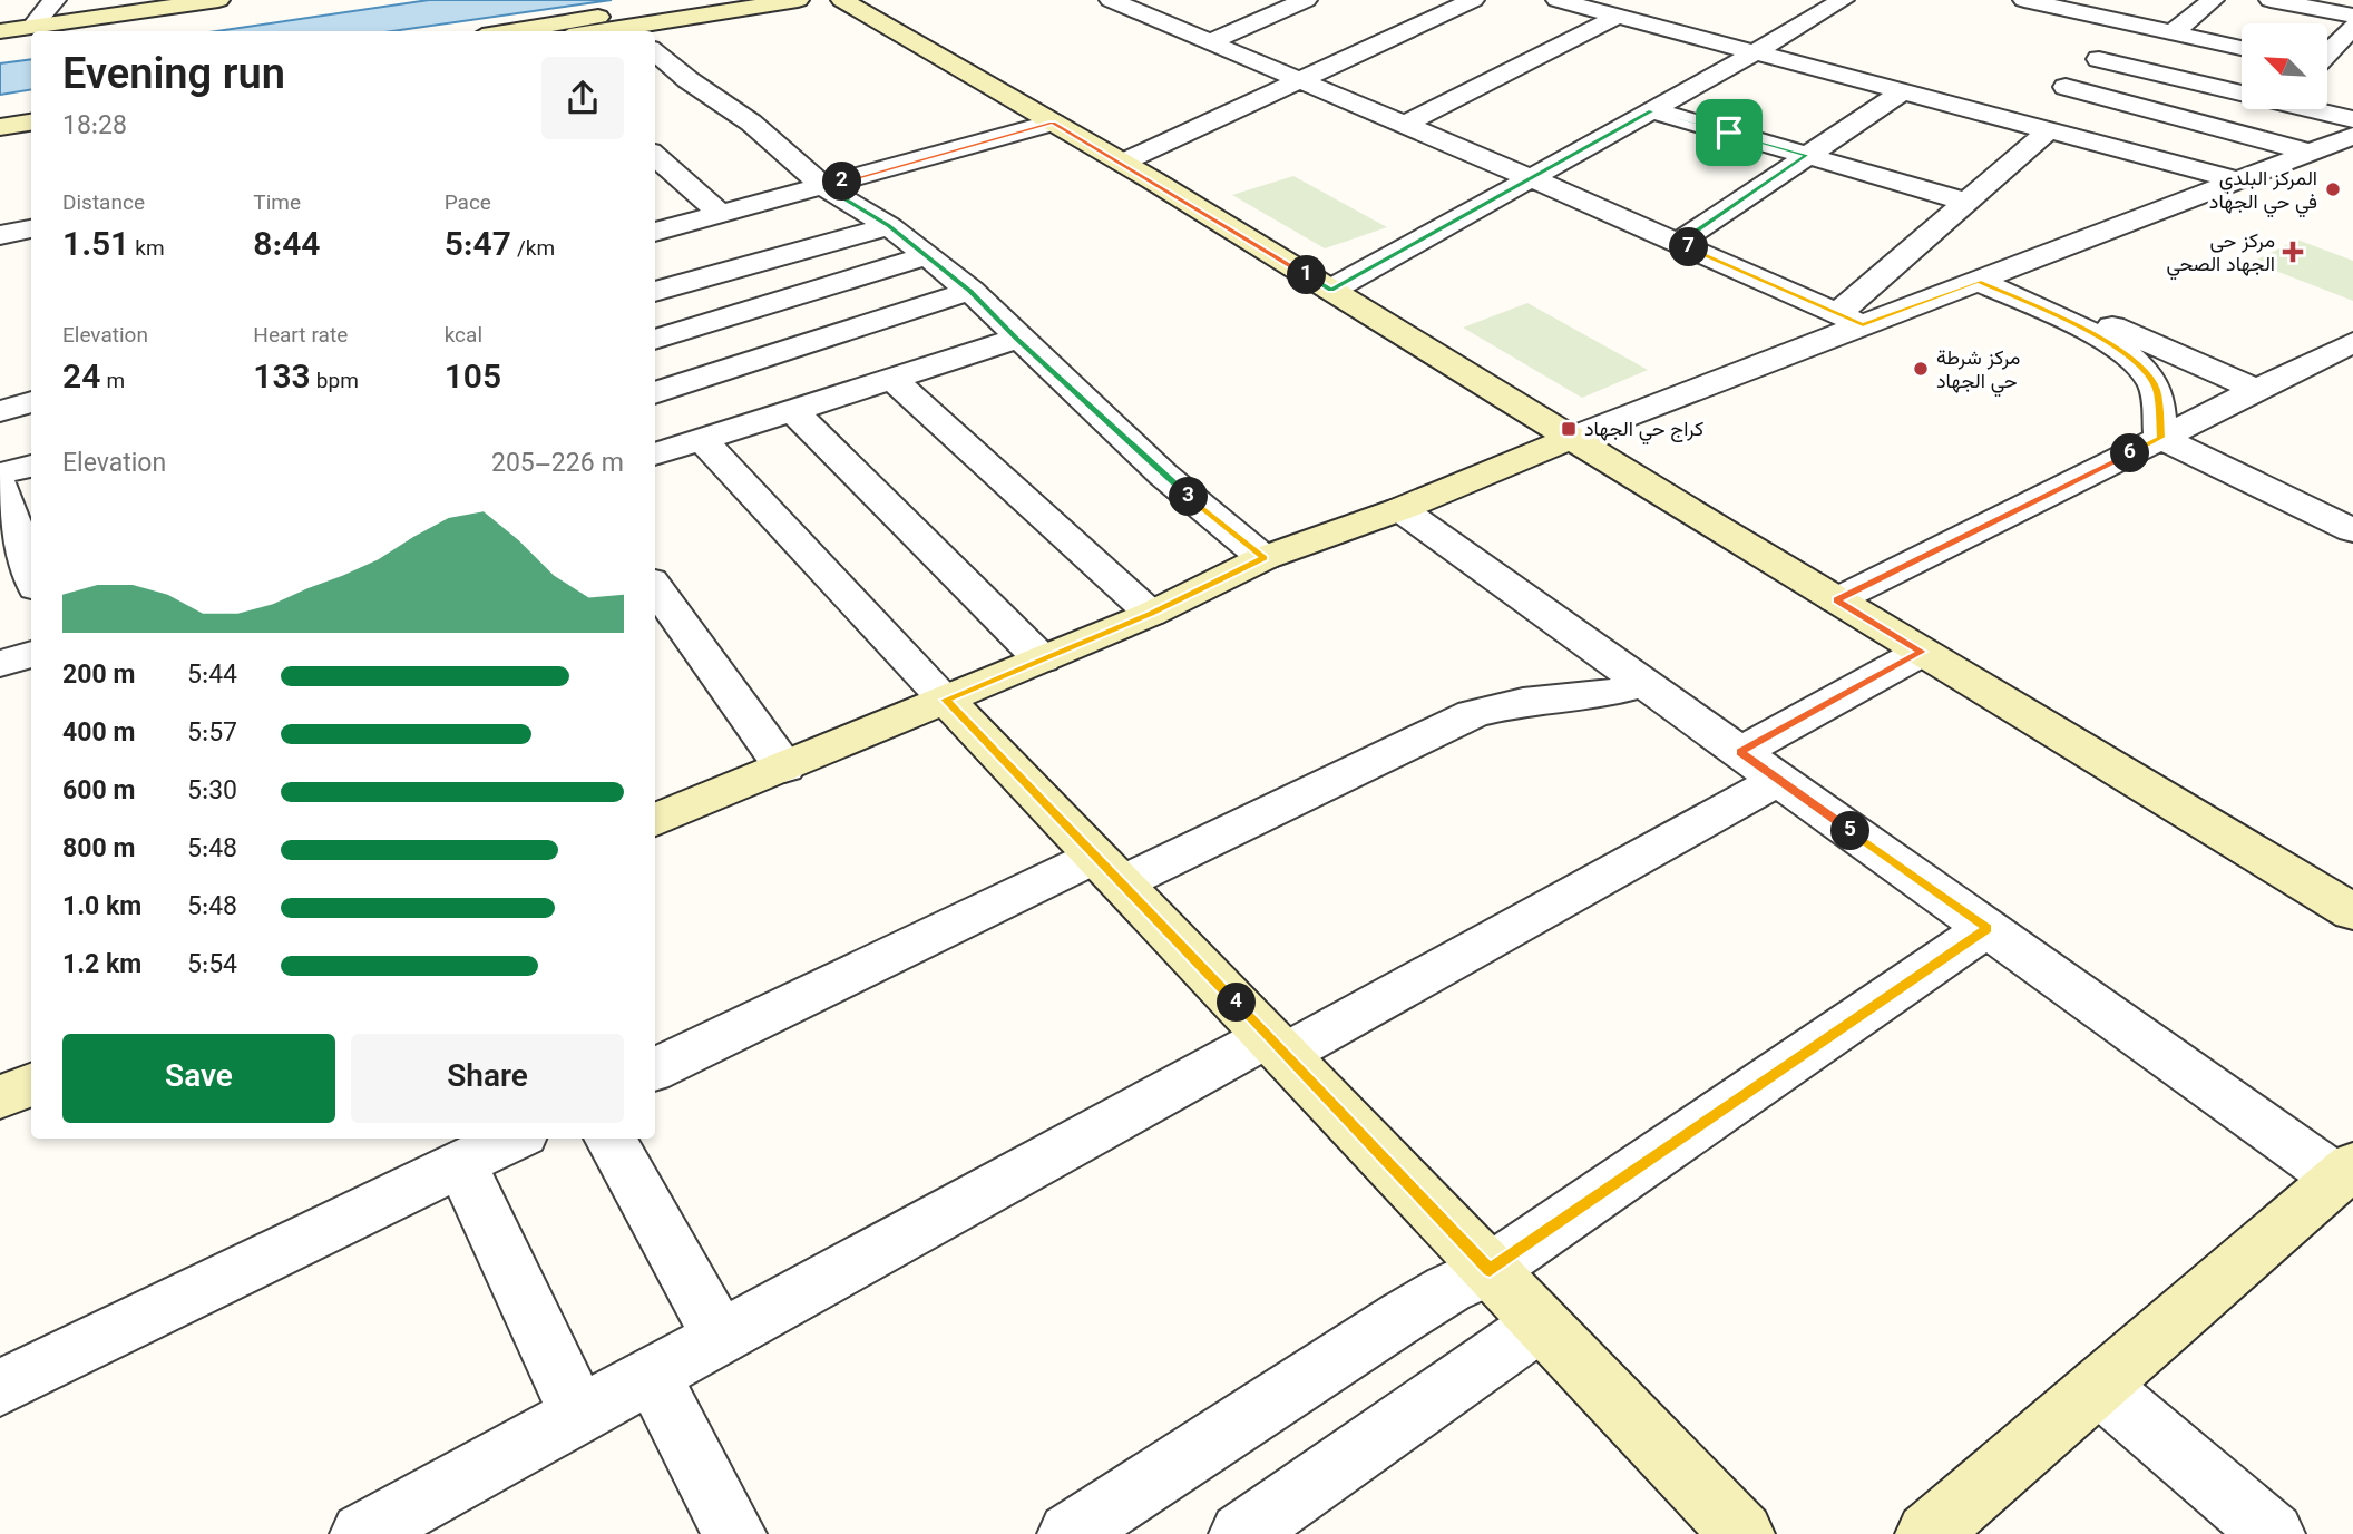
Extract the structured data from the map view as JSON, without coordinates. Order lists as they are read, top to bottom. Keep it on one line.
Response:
{"places":{"other":["المركز البلدي في حي الجهاد","مركز شرطة حي الجهاد"],"health":["مركز حي الجهاد الصحي"],"transit":["كراج حي الجهاد"]},"north":"top left","page":{"heading":["Evening run","18:28"],"pins":["2","7","1","6","3","5","4"],"stats":[["Distance","1.51 km"],["Time","8:44"],["Pace","5:47 /km"],["Elevation","24 m"],["Heart rate","133 bpm"],["kcal","105"]],"chart":["Elevation","205–226 m"],"list":[{"name":"200 m","note":"5:44"},{"name":"400 m","note":"5:57"},{"name":"600 m","note":"5:30"},{"name":"800 m","note":"5:48"},{"name":"1.0 km","note":"5:48"},{"name":"1.2 km","note":"5:54"}],"buttons":["Save","Share"]}}
